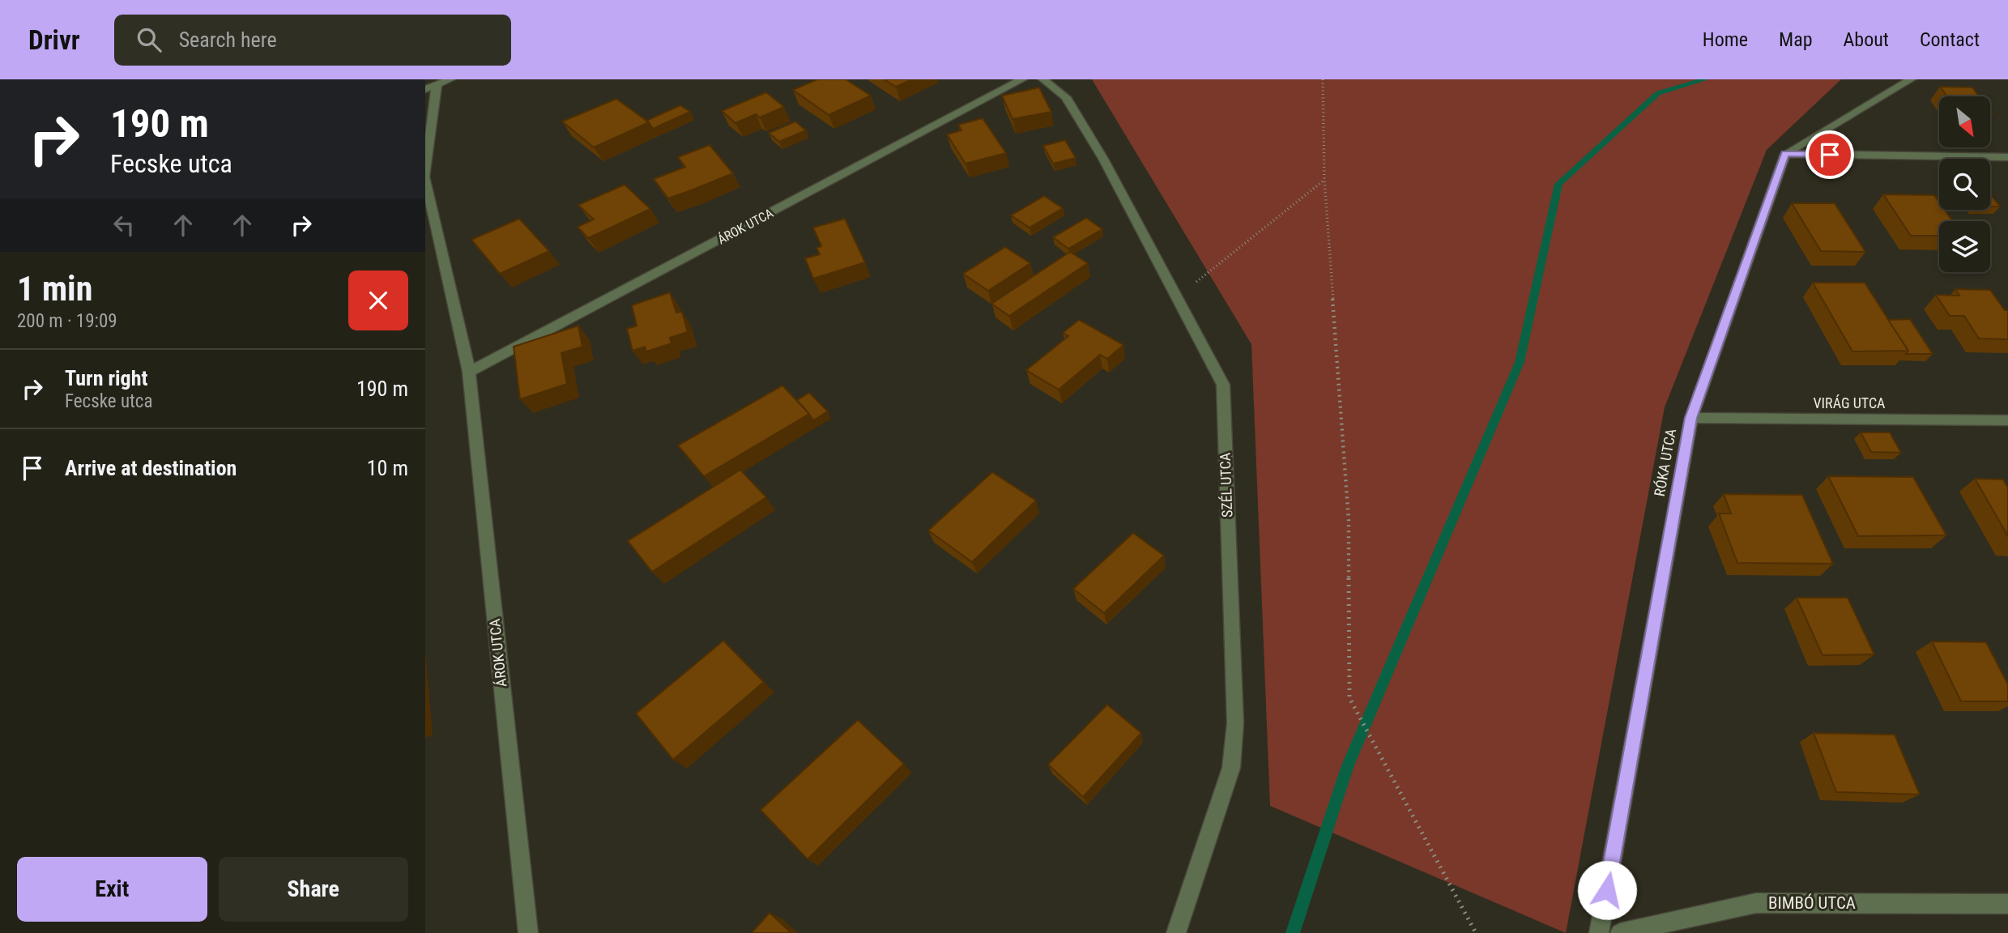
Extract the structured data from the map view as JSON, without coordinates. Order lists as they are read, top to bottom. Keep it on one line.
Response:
{"streets":{"street":["ÁROK UTCA","VIRÁG UTCA","RÓKA UTCA","SZÉL UTCA","BIMBÓ UTCA"]},"crossings":[["VIRÁG UTCA","RÓKA UTCA"]],"north":"bottom right","page":{"header":"Drivr","search":"Search here","nav":["Home","Map","About","Contact"],"turn":["190 m","Fecske utca"],"heading":["1 min","200 m · 19:09"],"list":[{"name":"Turn right","note":"Fecske utca","value":"190 m"},{"name":"Arrive at destination","value":"10 m"}],"buttons":["Exit","Share"]}}
